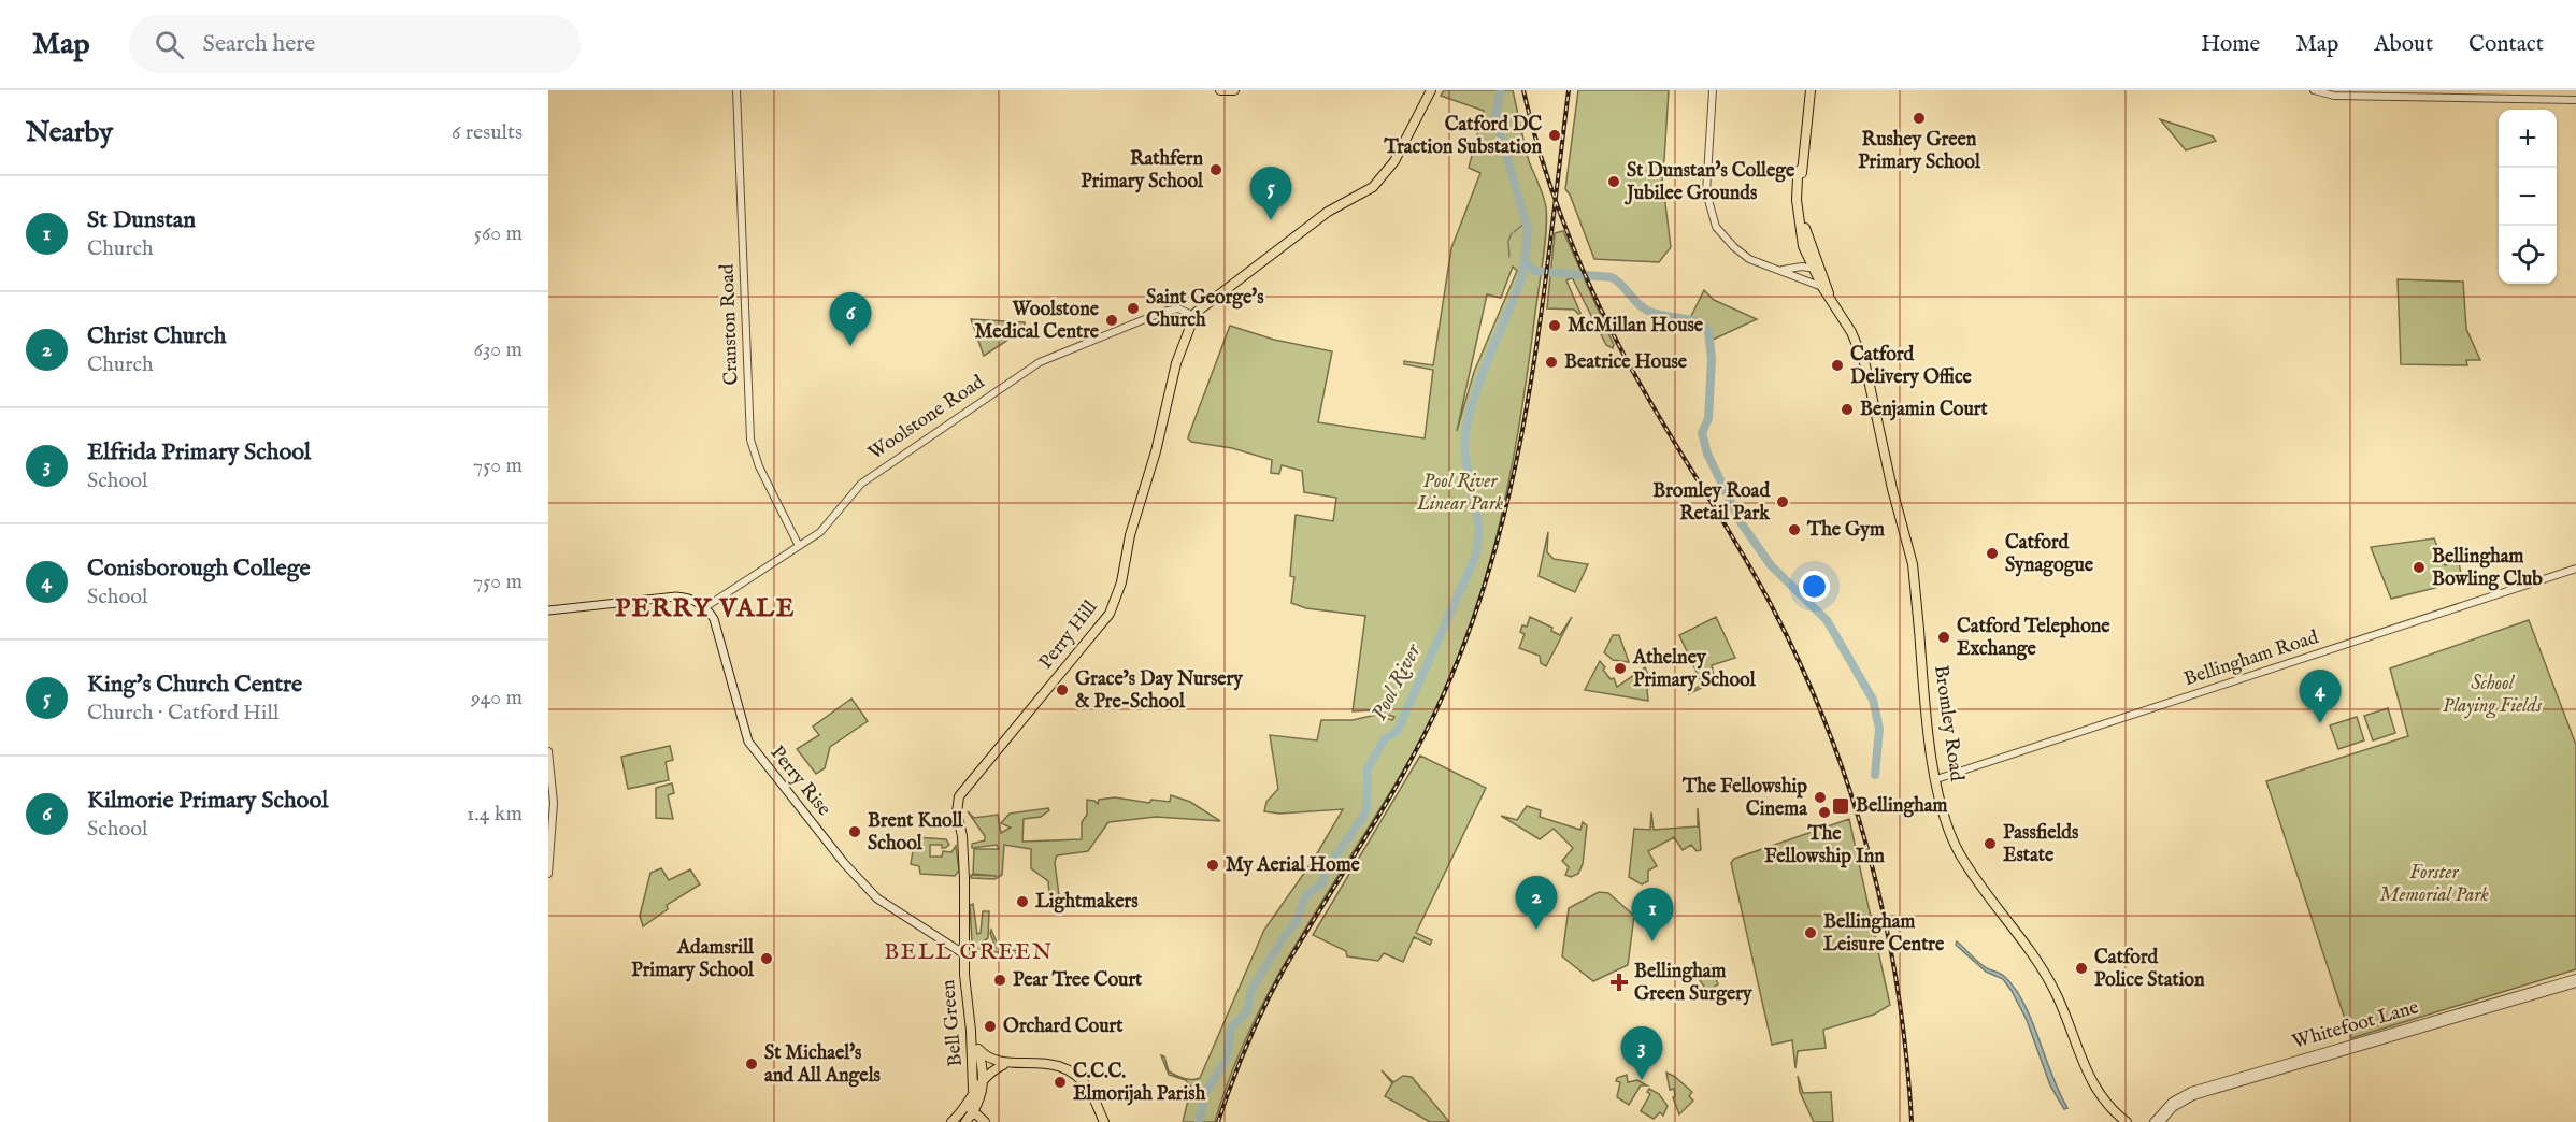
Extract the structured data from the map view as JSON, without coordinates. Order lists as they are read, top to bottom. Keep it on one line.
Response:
{"streets":{"highway":["Bromley Road"],"main road":["Perry Hill","Perry Rise","Bell Green"],"street":["Cranston Road","Woolstone Road","Bellingham Road","Whitefoot Lane"]},"crossings":[["Cranston Road","Woolstone Road"],["Woolstone Road","Perry Hill"],["Woolstone Road","Perry Rise"],["Perry Hill","Perry Rise"],["Perry Hill","Bell Green"],["Bellingham Road","Bromley Road"],["Perry Rise","Bell Green"]],"districts":["PERRY VALE","BELL GREEN"],"water":["Pool River"],"parks":["Pool River Linear Park","School Playing Fields","Forster Memorial Park"],"places":{"other":["Rushey Green Primary School","Catford DC Traction Substation","Rathfern Primary School","St Dunstan's College Jubilee Grounds","Saint George's Church","Woolstone Medical Centre","McMillan House","Beatrice House","Catford Delivery Office","Benjamin Court","Bromley Road Retail Park","The Gym","Catford Synagogue","Bellingham Bowling Club","Catford Telephone Exchange","Athelney Primary School","Grace’s Day Nursery & Pre-School","The Fellowship Cinema","The Fellowship Inn","Brent Knoll School","Passfields Estate","My Aerial Home","Lightmakers","Bellingham Leisure Centre","Adamsrill Primary School","Catford Police Station","Pear Tree Court","Orchard Court","St Michael's and All Angels","C.C.C. Elmorijah Parish"],"transit":["Bellingham"],"health":["Bellingham Green Surgery"]},"page":{"header":"Map","search":"Search here","nav":["Home","Map","About","Contact"],"heading":["Nearby","6 results"],"map_buttons":["+","−"],"pins":["5","6","4","2","1","3"],"list":[{"mark":"1","name":"St Dunstan","note":"Church","value":"560 m"},{"mark":"2","name":"Christ Church","note":"Church","value":"630 m"},{"mark":"3","name":"Elfrida Primary School","note":"School","value":"750 m"},{"mark":"4","name":"Conisborough College","note":"School","value":"750 m"},{"mark":"5","name":"King's Church Centre","note":"Church · Catford Hill","value":"940 m"},{"mark":"6","name":"Kilmorie Primary School","note":"School","value":"1.4 km"}]}}
